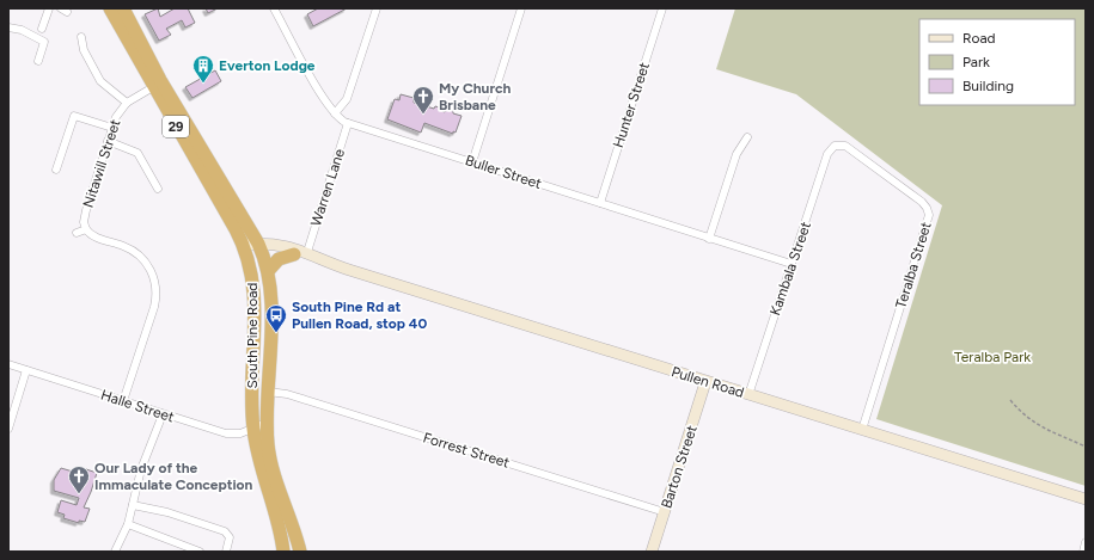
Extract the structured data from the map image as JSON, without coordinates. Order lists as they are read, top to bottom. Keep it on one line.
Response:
{"streets":{"highway":["29","South Pine Road"],"street":["Hunter Street","Nitawill Street","Buller Street","Warren Lane","Teralba Street","Kambala Street","Pullen Road","Halle Street","Forrest Street","Barton Street"]},"crossings":[["Hunter Street","Buller Street"],["Nitawill Street","South Pine Road"],["Nitawill Street","Halle Street"],["Buller Street","Warren Lane"],["Buller Street","Kambala Street"],["Warren Lane","Pullen Road"],["Teralba Street","Kambala Street"],["Teralba Street","Pullen Road"],["Kambala Street","Pullen Road"],["South Pine Road","Pullen Road"],["South Pine Road","Halle Street"],["South Pine Road","Forrest Street"],["Pullen Road","Barton Street"],["Forrest Street","Barton Street"]],"parks":["Teralba Park"],"places":{"building":["Everton Lodge"],"church":["My Church Brisbane","Our Lady of the Immaculate Conception"],"bus stop":["South Pine Rd at Pullen Road, stop 40"]},"legend":["Road","Park","Building"]}
